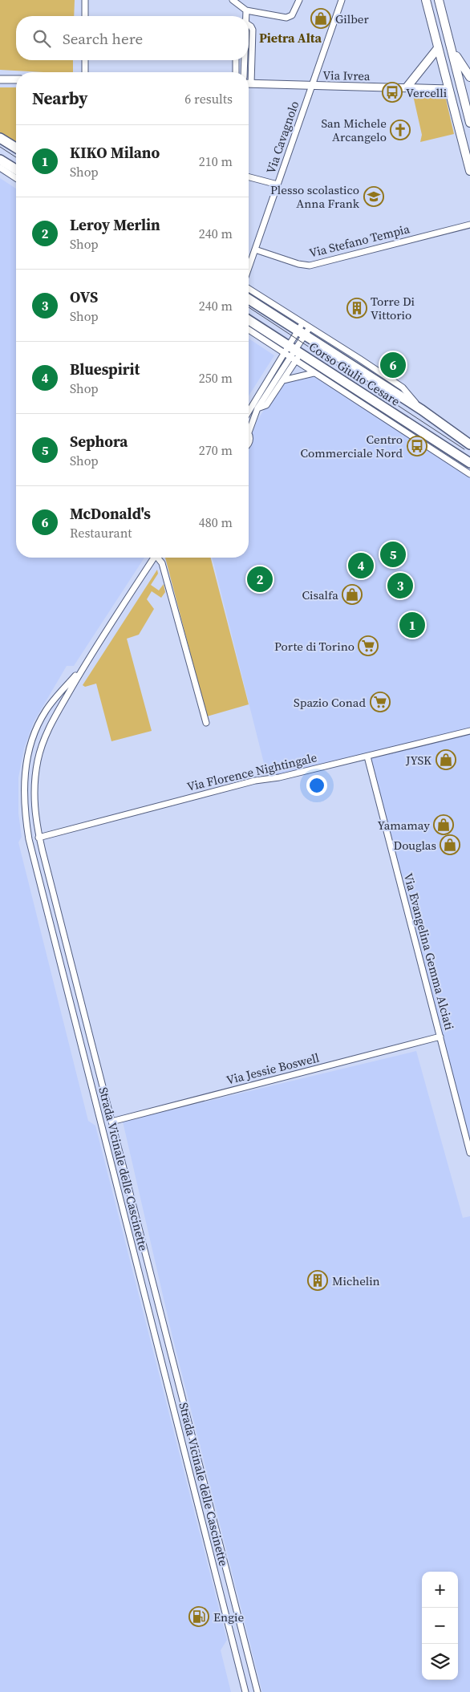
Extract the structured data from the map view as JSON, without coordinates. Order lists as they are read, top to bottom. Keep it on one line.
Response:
{"streets":{"main road":["Corso Giulio Cesare"],"street":["Via Ivrea","Via Cavagnolo","Via Stefano Tempia","Via Florence Nightingale","Via Evangelina Gemma Alciati","Via Jessie Boswell","Strada Vicinale delle Cascinette"]},"crossings":[["Via Ivrea","Via Cavagnolo"],["Via Cavagnolo","Via Stefano Tempia"],["Via Florence Nightingale","Via Evangelina Gemma Alciati"],["Via Florence Nightingale","Strada Vicinale delle Cascinette"],["Via Evangelina Gemma Alciati","Via Jessie Boswell"],["Via Jessie Boswell","Strada Vicinale delle Cascinette"]],"districts":["Pietra Alta"],"places":{"shop":["Gilber","Cisalfa","JYSK","Yamamay","Douglas"],"bus stop":["Vercelli","Centro Commerciale Nord"],"church":["San Michele Arcangelo"],"school or university":["Plesso scolastico Anna Frank"],"building":["Torre Di Vittorio","Michelin"],"supermarket":["Porte di Torino","Spazio Conad"],"fuel station":["Engie"]},"page":{"search":"Search here","heading":["Nearby","6 results"],"list":[{"mark":"1","name":"KIKO Milano","note":"Shop","value":"210 m"},{"mark":"2","name":"Leroy Merlin","note":"Shop","value":"240 m"},{"mark":"3","name":"OVS","note":"Shop","value":"240 m"},{"mark":"4","name":"Bluespirit","note":"Shop","value":"250 m"},{"mark":"5","name":"Sephora","note":"Shop","value":"270 m"},{"mark":"6","name":"McDonald's","note":"Restaurant","value":"480 m"}],"pins":["6","5","4","2","3","1"],"map_buttons":["+","−"]}}
